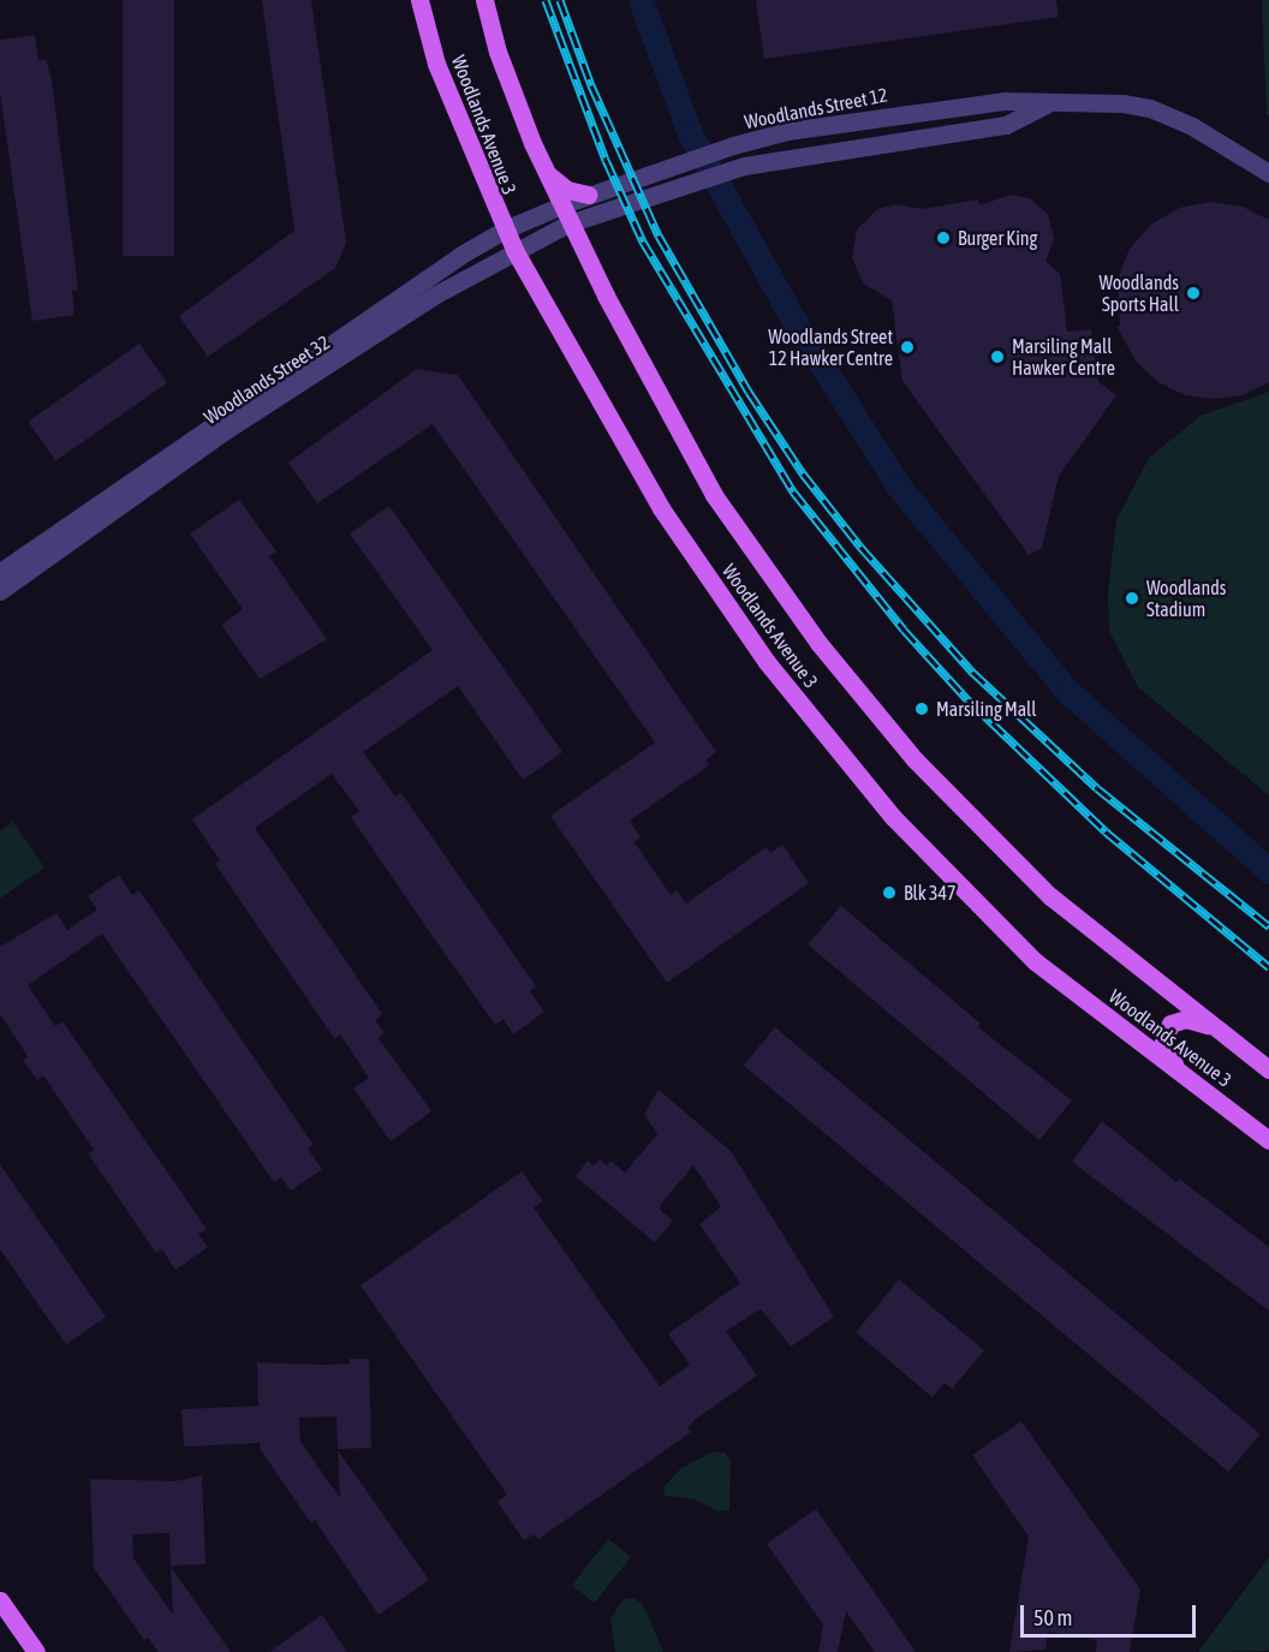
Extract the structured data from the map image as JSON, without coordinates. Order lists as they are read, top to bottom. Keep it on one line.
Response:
{"streets":{"main road":["Woodlands Avenue 3"],"street":["Woodlands Street 12","Woodlands Street 32"]},"crossings":[["Woodlands Street 12","Woodlands Avenue 3"],["Woodlands Street 12","Woodlands Street 32"],["Woodlands Avenue 3","Woodlands Street 32"]],"places":["Burger King","Woodlands Sports Hall","Woodlands Street 12 Hawker Centre","Marsiling Mall Hawker Centre","Woodlands Stadium","Marsiling Mall","Blk 347"],"scale_bar":"50 m"}
